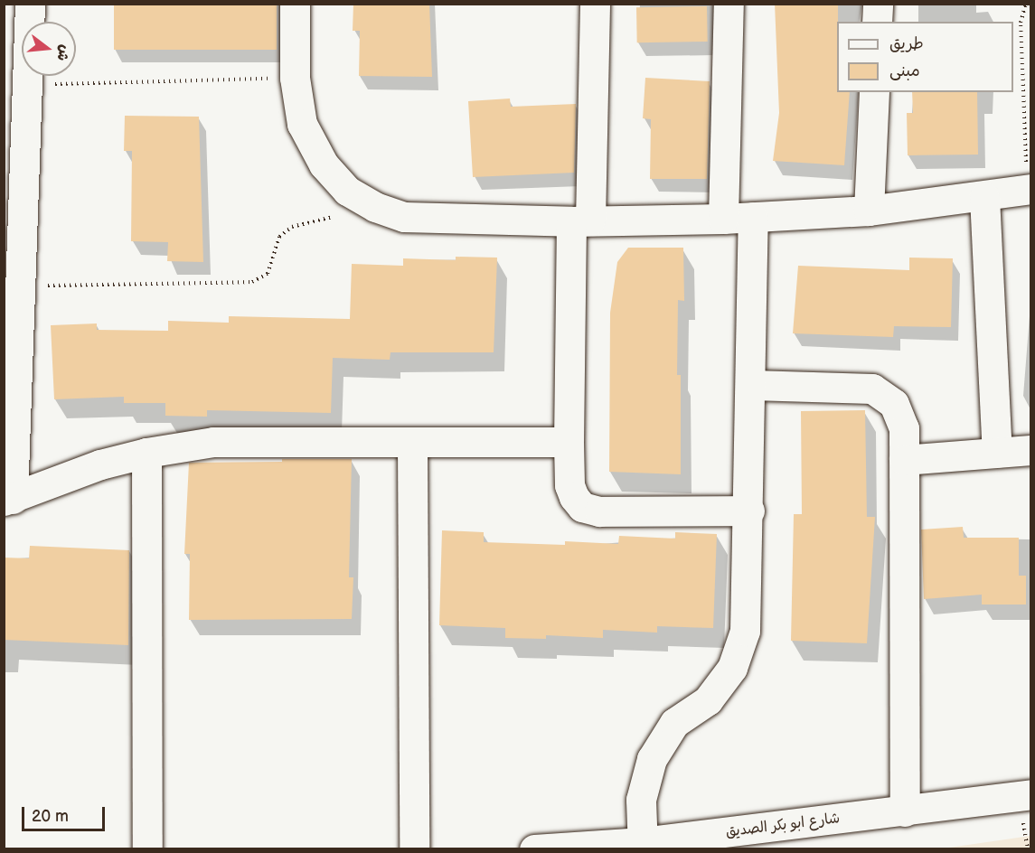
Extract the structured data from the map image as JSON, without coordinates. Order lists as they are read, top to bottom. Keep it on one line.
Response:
{"streets":{"street":["شارع ابو بكر الصديق"]},"legend":["طريق","مبنى"],"scale_bar":"20 m","north":"right"}
